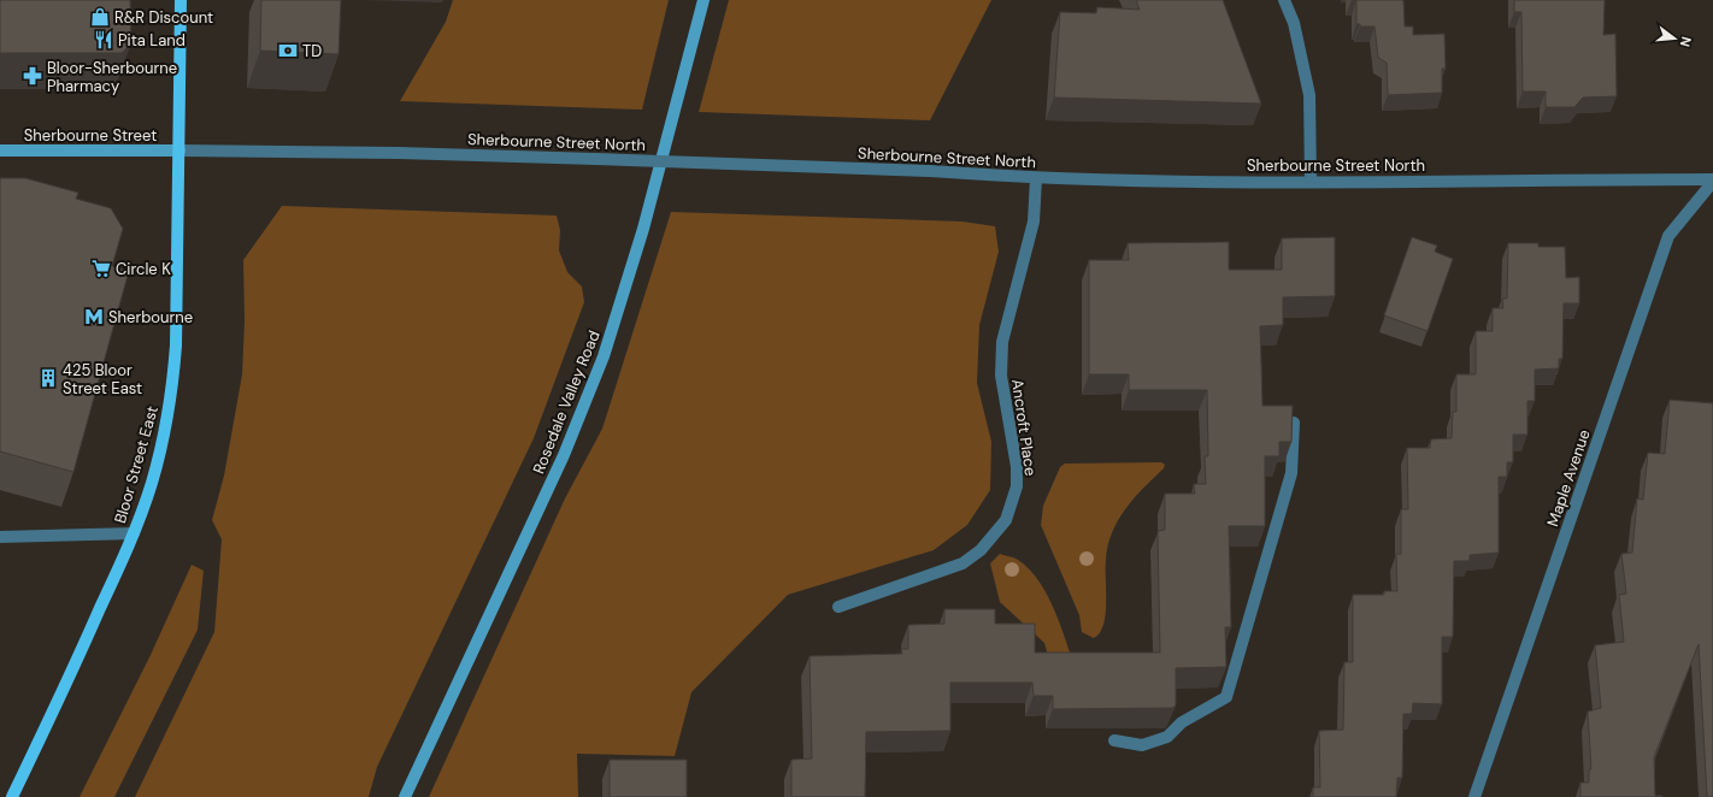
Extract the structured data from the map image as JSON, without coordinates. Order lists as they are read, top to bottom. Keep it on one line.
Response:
{"streets":{"main road":["Bloor Street East"],"street":["Sherbourne Street","Sherbourne Street North","Rosedale Valley Road","Ancroft Place","Maple Avenue"]},"crossings":[["Sherbourne Street","Sherbourne Street North"],["Sherbourne Street","Bloor Street East"],["Sherbourne Street North","Ancroft Place"],["Sherbourne Street North","Bloor Street East"],["Sherbourne Street North","Maple Avenue"]],"places":{"shop":["R&R Discount"],"restaurant":["Pita Land"],"bank":["TD"],"pharmacy":["Bloor-Sherbourne Pharmacy"],"supermarket":["Circle K"],"metro station":["Sherbourne"],"building":["425 Bloor Street East"]},"north":"right"}
